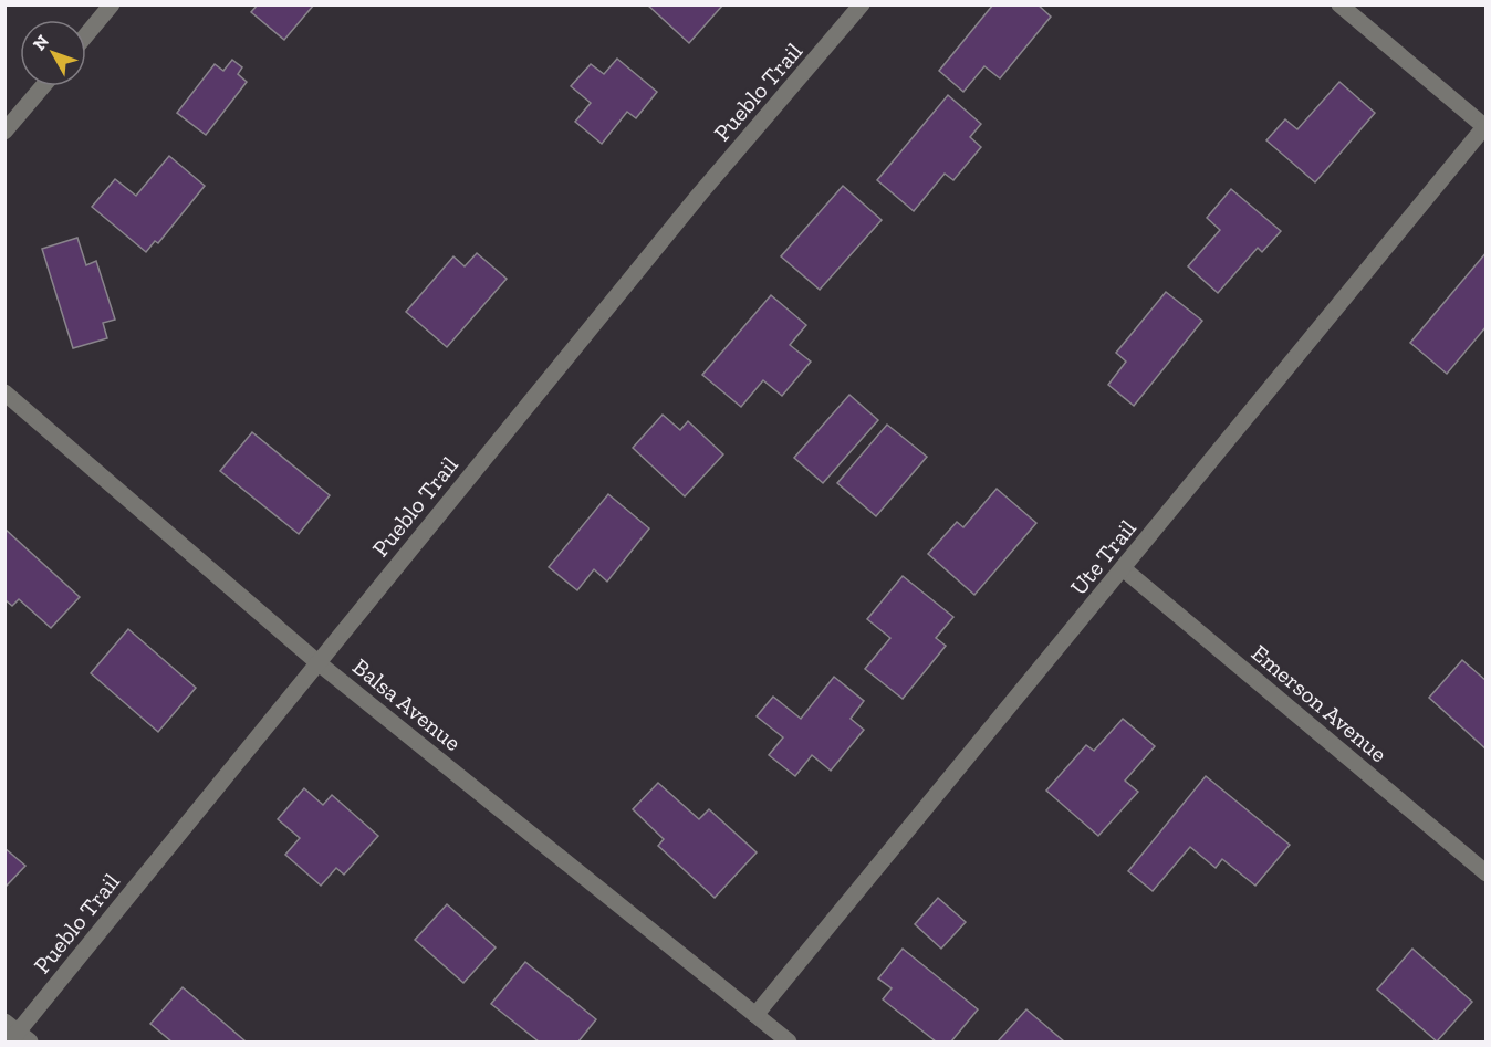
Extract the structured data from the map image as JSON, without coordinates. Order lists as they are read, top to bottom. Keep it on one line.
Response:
{"streets":{"street":["Pueblo Trail","Ute Trail","Emerson Avenue","Balsa Avenue"]},"crossings":[["Pueblo Trail","Balsa Avenue"],["Ute Trail","Emerson Avenue"],["Ute Trail","Balsa Avenue"]],"north":"top left"}
